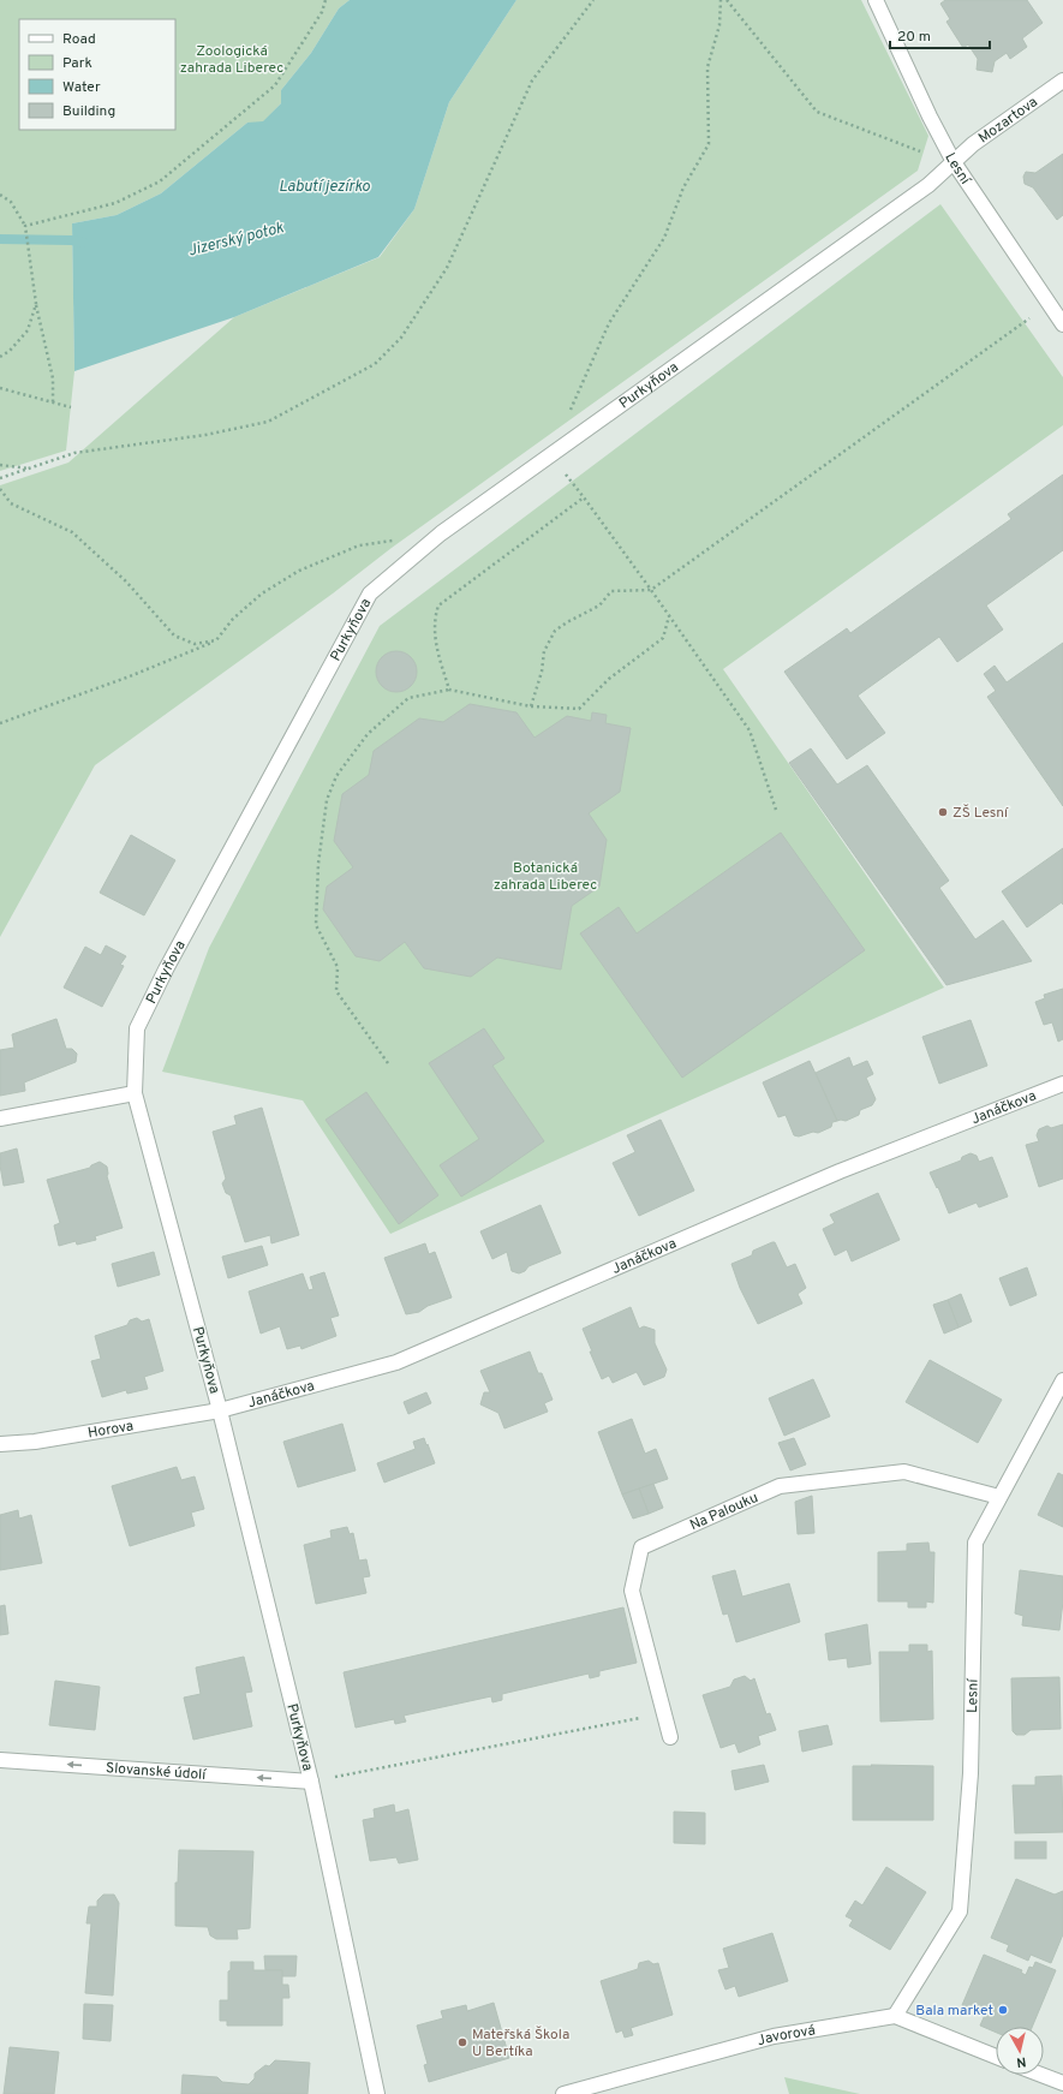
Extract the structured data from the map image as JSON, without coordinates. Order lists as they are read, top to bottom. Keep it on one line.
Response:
{"streets":{"street":["Mozartova","Lesní","Purkyňova","Janáčkova","Horova","Na Palouku","Slovanské údolí","Javorová"]},"crossings":[["Mozartova","Lesní"],["Mozartova","Purkyňova"],["Lesní","Purkyňova"],["Lesní","Na Palouku"],["Lesní","Javorová"],["Purkyňova","Janáčkova"],["Purkyňova","Horova"],["Purkyňova","Slovanské údolí"],["Janáčkova","Horova"]],"one_way":["Slovanské údolí"],"water":["Labutí jezírko","Jizerský potok"],"parks":["Zoologická zahrada Liberec","Botanická zahrada Liberec"],"places":["ZŠ Lesní","Bala market","Mateřská Škola U Bertíka"],"legend":["Road","Park","Water","Building"],"scale_bar":"20 m","north":"bottom"}
